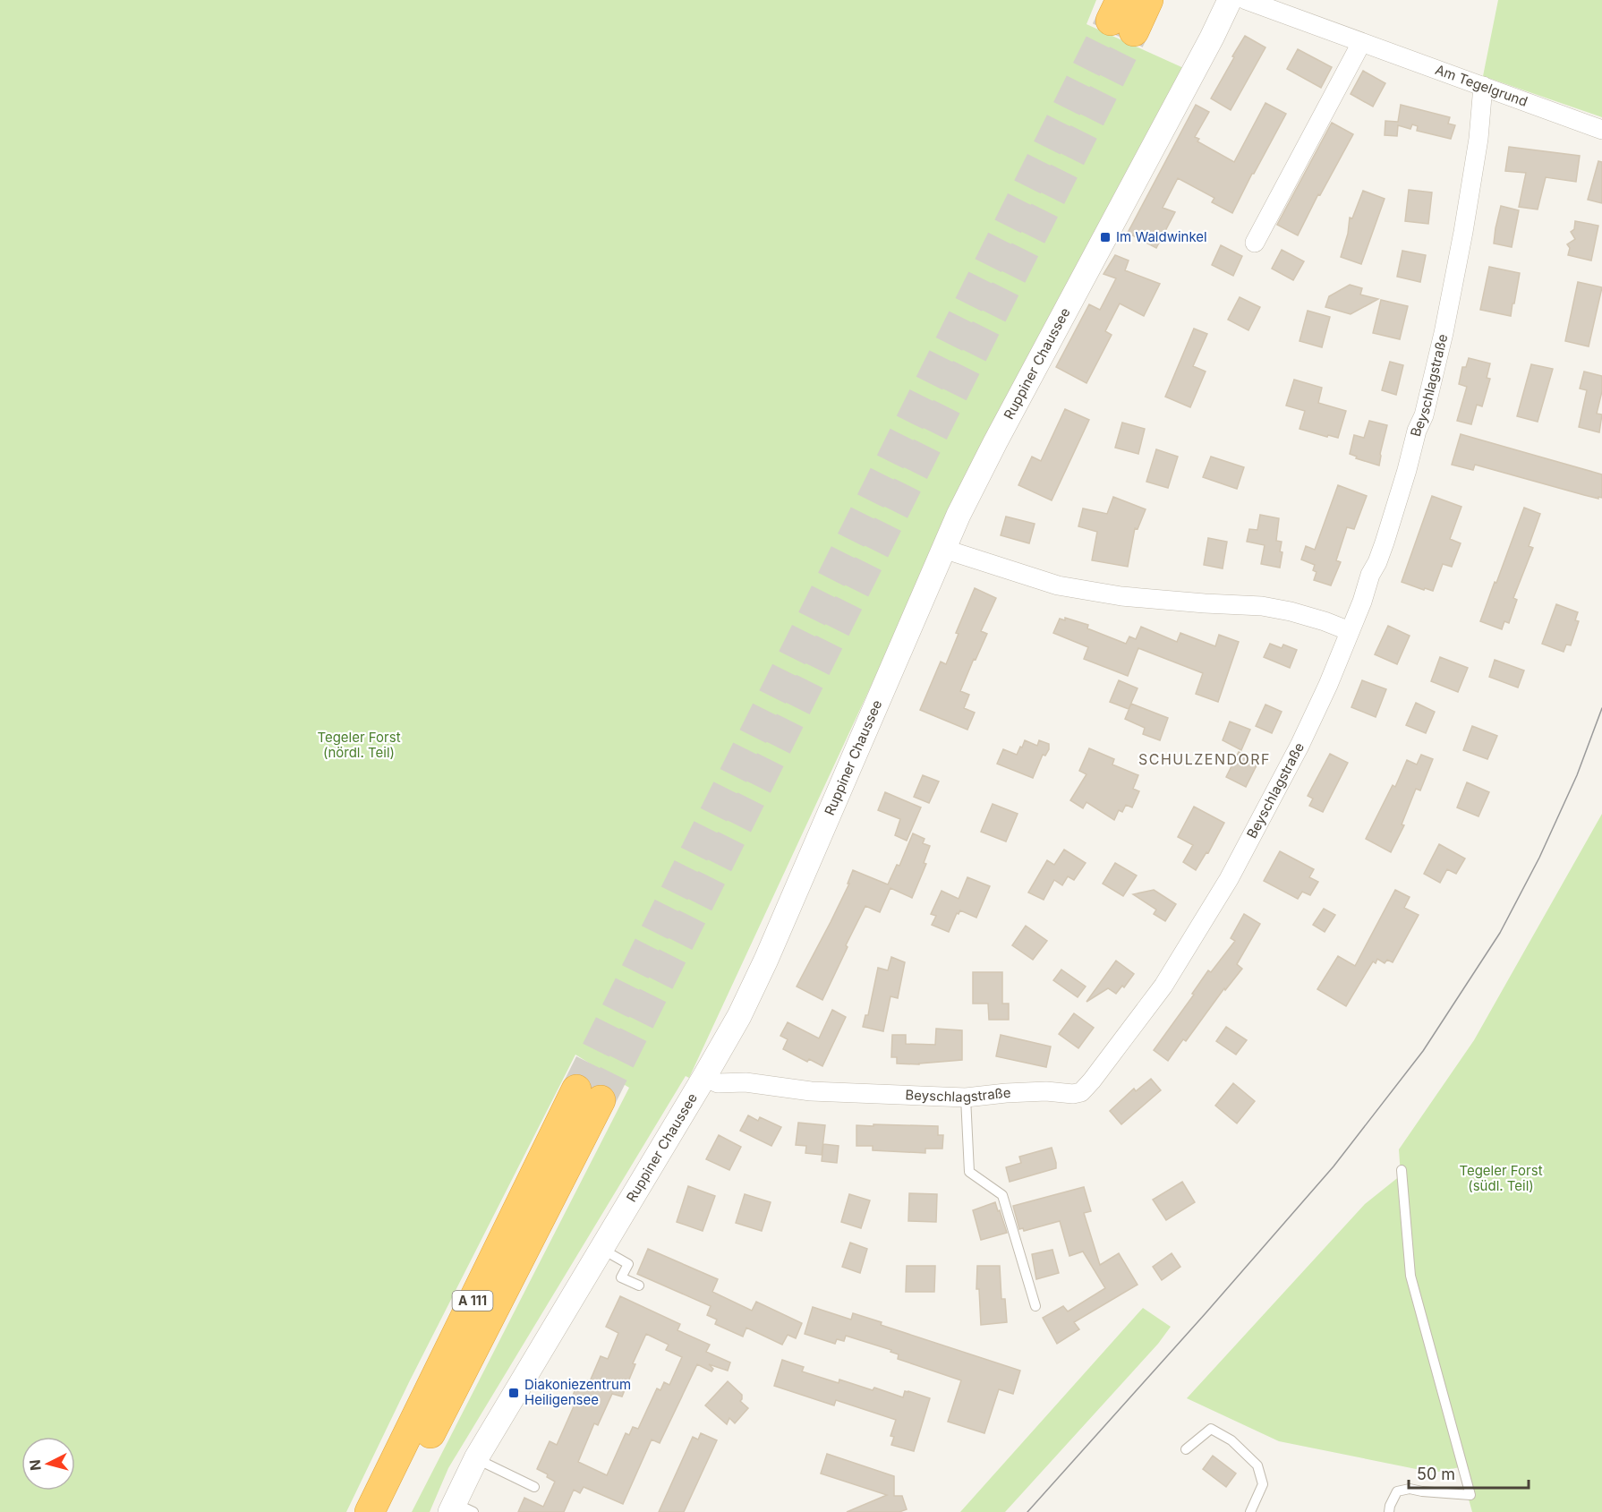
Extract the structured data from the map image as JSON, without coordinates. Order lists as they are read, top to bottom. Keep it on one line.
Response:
{"streets":{"highway":["A 111"],"street":["Am Tegelgrund","Ruppiner Chaussee","Beyschlagstraße"]},"crossings":[["Am Tegelgrund","Beyschlagstraße"],["Ruppiner Chaussee","Beyschlagstraße"]],"districts":["SCHULZENDORF"],"parks":["Tegeler Forst (nördl. Teil)","Tegeler Forst (südl. Teil)"],"places":{"transit":["Im Waldwinkel","Diakoniezentrum Heiligensee"]},"scale_bar":"50 m","north":"left"}
